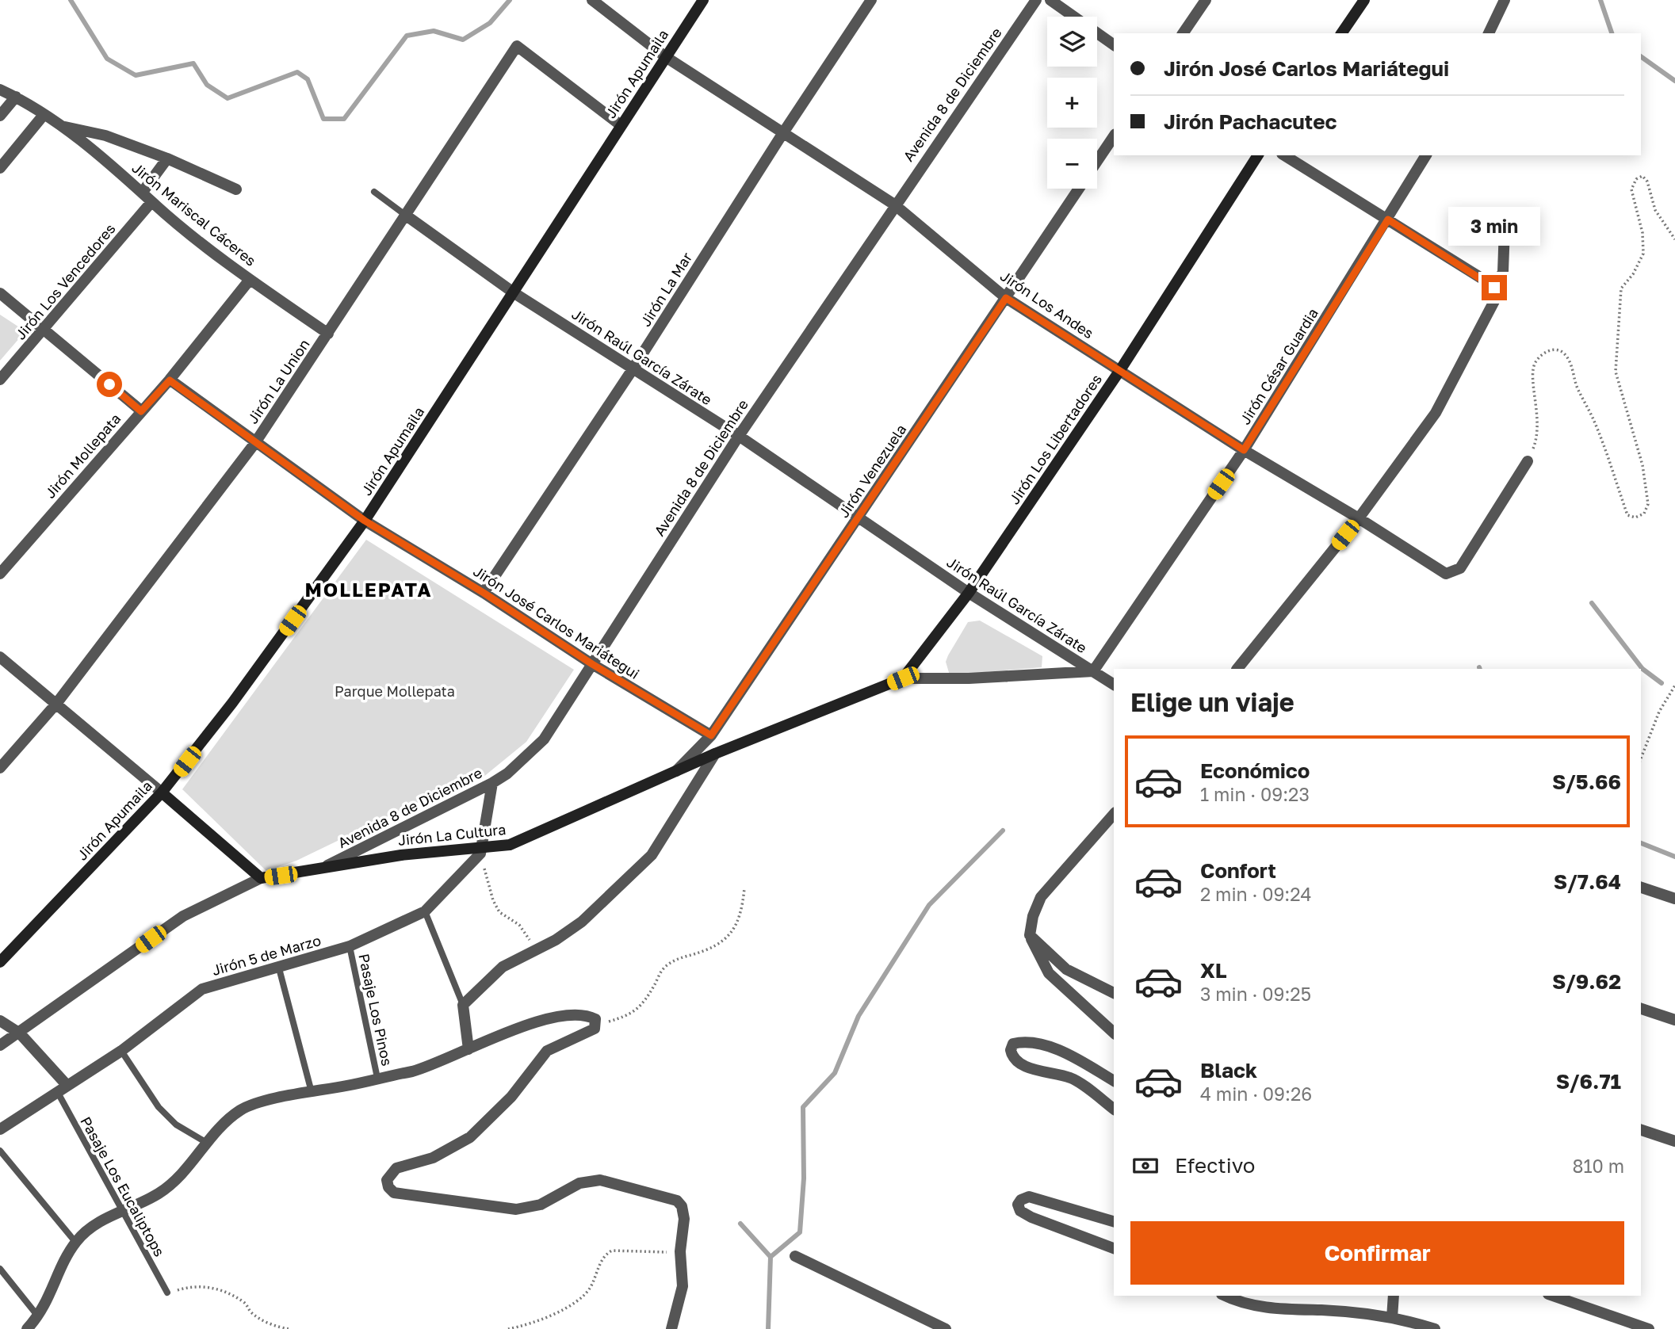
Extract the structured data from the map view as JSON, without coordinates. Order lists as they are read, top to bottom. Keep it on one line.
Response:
{"streets":{"street":["Jirón Apumaila","Avenida 8 de Diciembre","Jirón Mariscal Cáceres","Jirón Los Vencedores","Jirón La Mar","Jirón Los Andes","Jirón Raúl García Zárate","Jirón César Guardia","Jirón La Union","Jirón Los Libertadores","Jirón Mollepata","Jirón Venezuela","Jirón José Carlos Mariátegui","Jirón La Cultura","Jirón 5 de Marzo"],"lane":["Pasaje Los Pinos","Pasaje Los Eucaliptops"]},"crossings":[["Jirón Apumaila","Jirón Los Andes"],["Jirón Apumaila","Jirón Raúl García Zárate"],["Jirón Apumaila","Jirón La Union"],["Jirón Apumaila","Jirón José Carlos Mariátegui"],["Avenida 8 de Diciembre","Jirón Los Andes"],["Avenida 8 de Diciembre","Jirón Raúl García Zárate"],["Avenida 8 de Diciembre","Jirón José Carlos Mariátegui"],["Avenida 8 de Diciembre","Jirón La Cultura"],["Jirón Mariscal Cáceres","Jirón Los Vencedores"],["Jirón Mariscal Cáceres","Jirón La Union"],["Jirón Mariscal Cáceres","Jirón Mollepata"],["Jirón La Mar","Jirón Los Andes"],["Jirón La Mar","Jirón Raúl García Zárate"],["Jirón La Mar","Jirón José Carlos Mariátegui"],["Jirón Los Andes","Jirón César Guardia"],["Jirón Los Andes","Jirón Los Libertadores"],["Jirón Los Andes","Jirón Venezuela"],["Jirón Raúl García Zárate","Jirón César Guardia"],["Jirón Raúl García Zárate","Jirón La Union"],["Jirón Raúl García Zárate","Jirón Los Libertadores"],["Jirón Raúl García Zárate","Jirón Venezuela"],["Jirón La Union","Jirón José Carlos Mariátegui"],["Jirón Los Libertadores","Jirón La Cultura"],["Jirón Mollepata","Jirón José Carlos Mariátegui"],["Jirón Venezuela","Jirón José Carlos Mariátegui"],["Jirón Venezuela","Jirón La Cultura"],["Jirón La Cultura","Jirón 5 de Marzo"],["Jirón 5 de Marzo","Pasaje Los Pinos"],["Jirón 5 de Marzo","Pasaje Los Eucaliptops"]],"districts":["MOLLEPATA"],"parks":["Parque Mollepata"],"page":{"map_buttons":["+","−"],"banner":["Jirón José Carlos Mariátegui","Jirón Pachacutec"],"bubble":"3 min","heading":"Elige un viaje","list":[{"name":"Económico","note":"1 min · 09:23","value":"S/5.66"},{"name":"Confort","note":"2 min · 09:24","value":"S/7.64"},{"name":"XL","note":"3 min · 09:25","value":"S/9.62"},{"name":"Black","note":"4 min · 09:26","value":"S/6.71"}],"pay":["Efectivo","810 m"],"buttons":"Confirmar"}}
